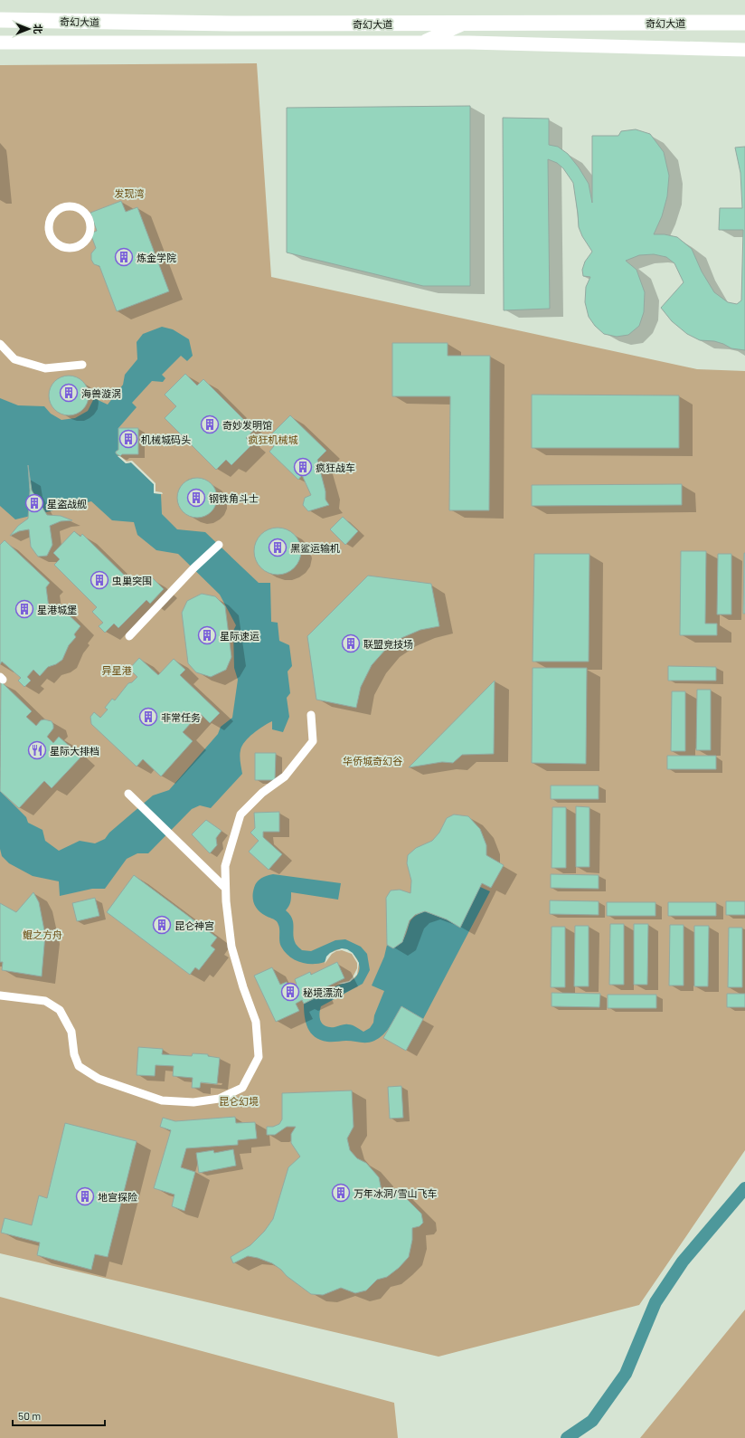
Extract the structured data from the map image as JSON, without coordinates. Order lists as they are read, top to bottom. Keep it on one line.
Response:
{"streets":{"main road":["奇幻大道"]},"parks":["发现湾","疯狂机械城","异星港","华侨城奇幻谷","鲲之方舟","昆仑幻境"],"places":{"building":["炼金学院","海兽漩涡","奇妙发明馆","机械城码头","疯狂战车","钢铁角斗士","星盗战舰","黑鲨运输机","虫巢突围","星港城堡","星际速运","联盟竞技场","非常任务","昆仑神宫","秘境漂流","万年冰洞/雪山飞车","地宫探险"],"restaurant":["星际大排档"]},"scale_bar":"50 m","north":"right"}
